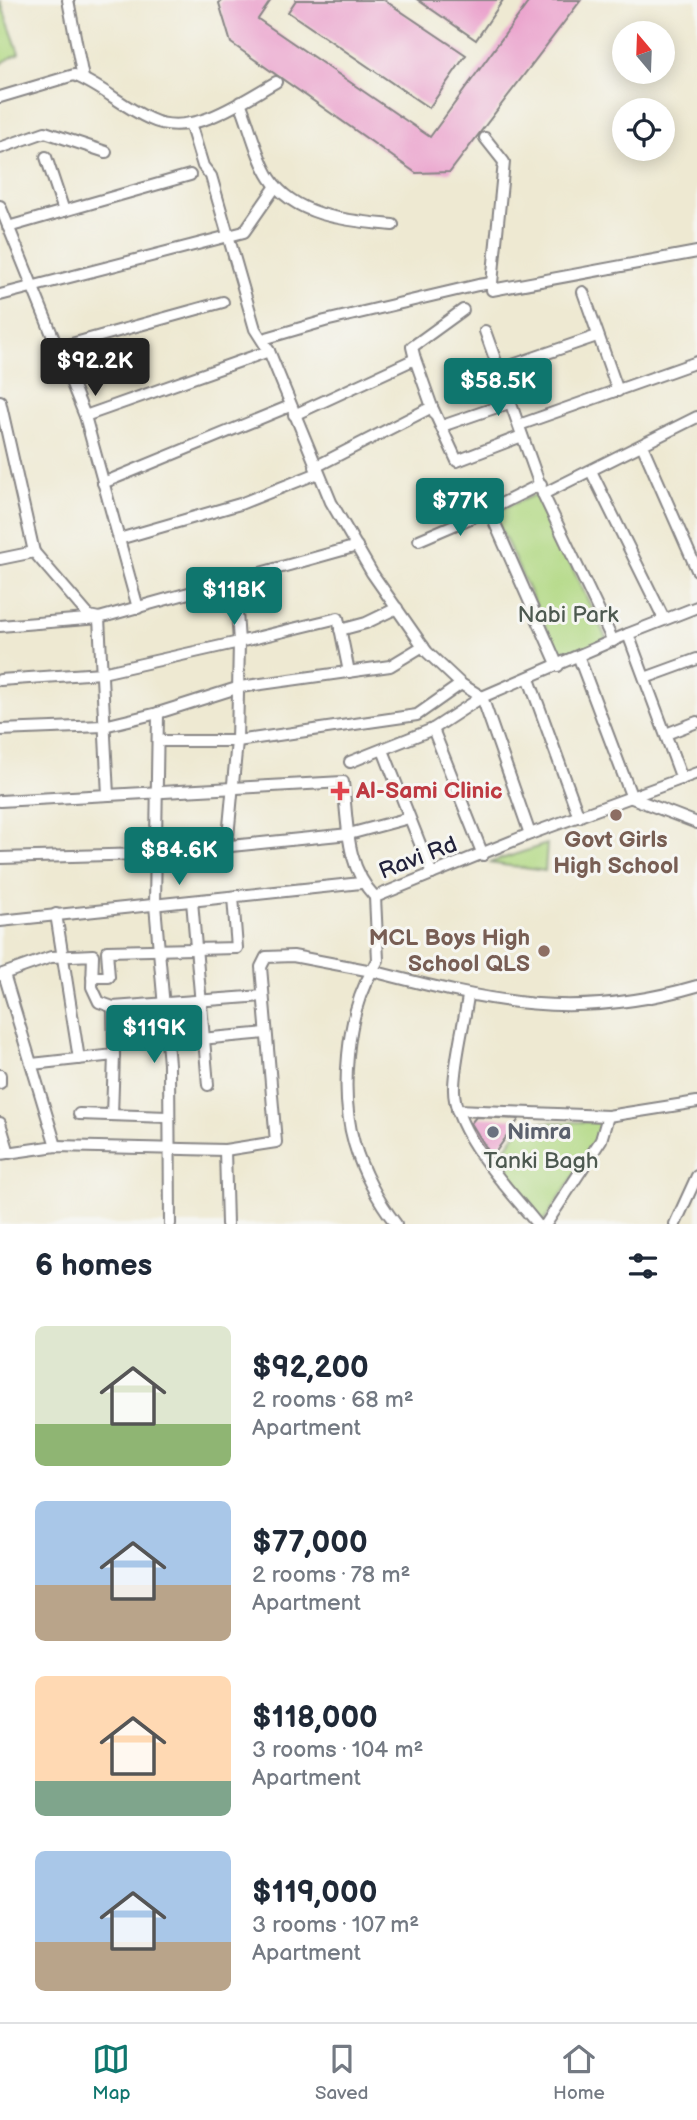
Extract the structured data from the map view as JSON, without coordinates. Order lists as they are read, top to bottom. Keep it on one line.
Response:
{"streets":{"street":["Ravi Rd"]},"parks":["Nabi Park","Tanki Bagh"],"places":{"health":["Al-Sami Clinic"],"other":["Govt Girls High School","MCL Boys High School QLS","Nimra"]},"north":"top","page":{"price":["$92.2K","$58.5K","$77K","$118K","$84.6K","$119K"],"heading":"6 homes","list":[{"name":"$92,200","note":"2 rooms · 68 m² · Apartment"},{"name":"$77,000","note":"2 rooms · 78 m² · Apartment"},{"name":"$118,000","note":"3 rooms · 104 m² · Apartment"},{"name":"$119,000","note":"3 rooms · 107 m² · Apartment"}],"tabs":["Map","Saved","Home"]}}
